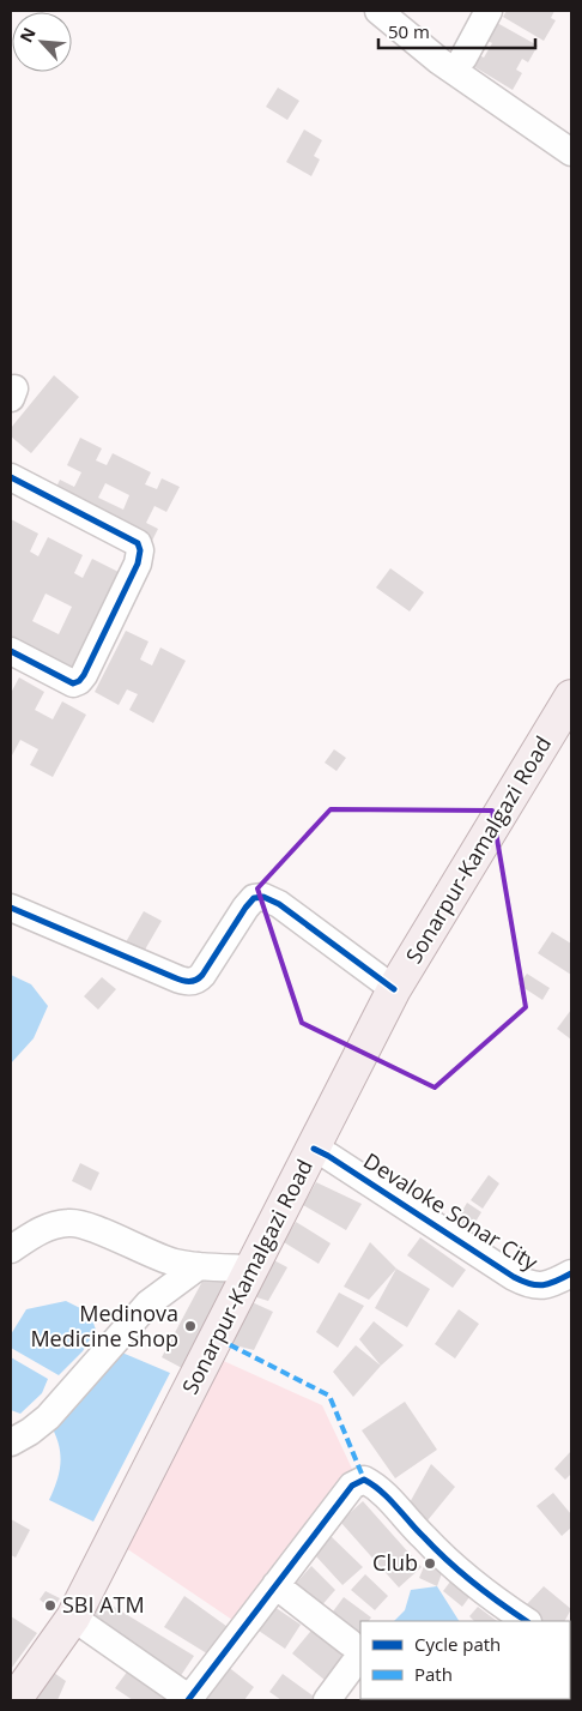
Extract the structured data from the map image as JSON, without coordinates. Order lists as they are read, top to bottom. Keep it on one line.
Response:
{"streets":{"main road":["Sonarpur-Kamalgazi Road"],"street":["Devaloke Sonar City"]},"crossings":[["Sonarpur-Kamalgazi Road","Devaloke Sonar City"]],"places":["Medinova Medicine Shop","Club","SBI ATM"],"legend":["Cycle path","Path"],"scale_bar":"50 m","north":"top left"}
